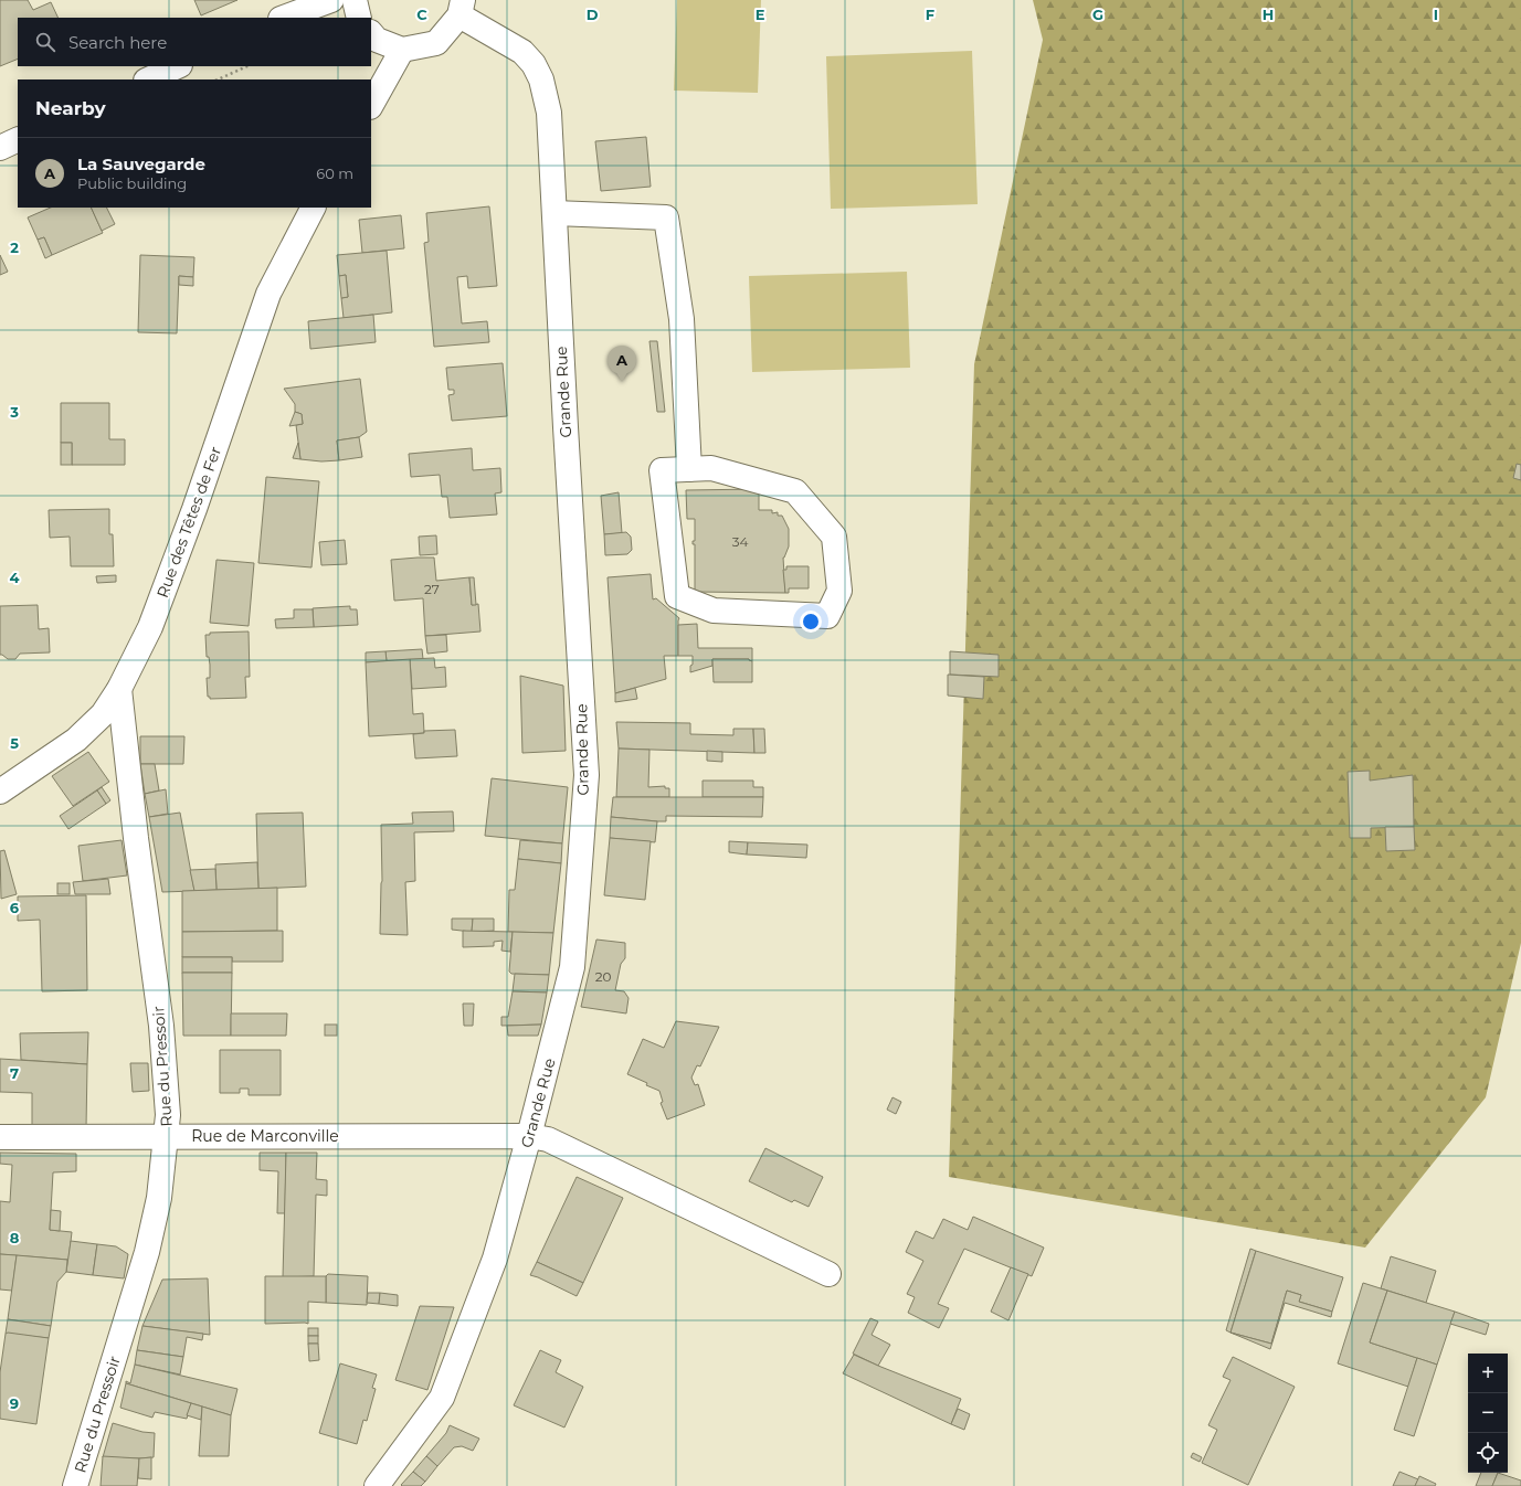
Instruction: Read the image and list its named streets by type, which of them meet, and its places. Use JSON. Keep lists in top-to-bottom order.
{
  "streets": {
    "street": [
      "Grande Rue",
      "Rue des Têtes de Fer",
      "Rue du Pressoir",
      "Rue de Marconville"
    ]
  },
  "crossings": [
    ["Grande Rue", "Rue de Marconville"],
    ["Rue des Têtes de Fer", "Rue du Pressoir"],
    ["Rue du Pressoir", "Rue de Marconville"]
  ],
  "house_numbers": ["34", "27", "20"],
  "page": {
    "search": "Search here",
    "heading": "Nearby",
    "list": [
      {
        "mark": "A",
        "name": "La Sauvegarde",
        "note": "Public building",
        "value": "60 m"
      }
    ],
    "pins": "A",
    "map_buttons": ["+", "−"]
  },
  "grid": {
    "columns": [
      "C",
      "D",
      "E",
      "F",
      "G",
      "H",
      "I"
    ],
    "rows": [
      "2",
      "3",
      "4",
      "5",
      "6",
      "7",
      "8",
      "9"
    ]
  }
}
